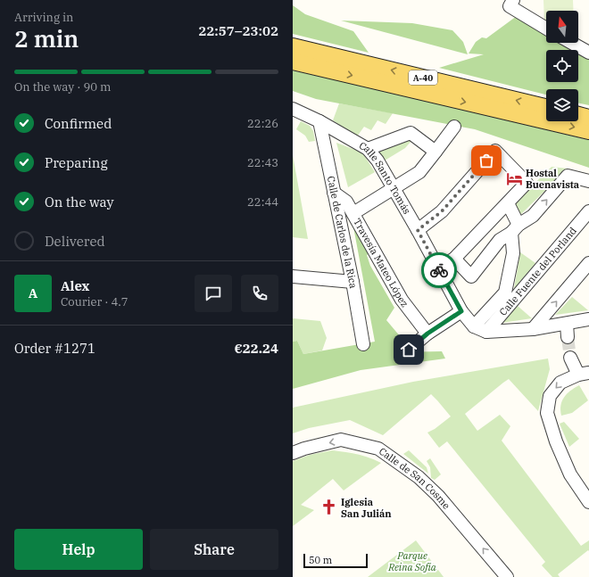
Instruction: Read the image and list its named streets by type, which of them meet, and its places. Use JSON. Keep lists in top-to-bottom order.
{
  "streets": {
    "main road": ["A-40"],
    "street": [
      "Calle Santo Tomás",
      "Calle de Carlos de la Rica",
      "Travesía Mateo López",
      "Calle Fuente del Porland",
      "Calle de San Cosme"
    ]
  },
  "crossings": [
    ["Calle Santo Tomás", "Calle de Carlos de la Rica"],
    ["Calle de Carlos de la Rica", "Travesía Mateo López"]
  ],
  "one_way": ["Calle de San Cosme"],
  "parks": ["Parque Reina Sofía"],
  "places": {
    "hotel": ["Hostal Buenavista"],
    "church": ["Iglesia San Julián"]
  },
  "scale_bar": "50 m",
  "north": "top",
  "page": {
    "heading": ["2 min", "Arriving in", "22:57–23:02"],
    "panel": [
      "Alex",
      "Courier · 4.7",
      "Order #1271",
      "€22.24"
    ],
    "bar": "On the way · 90 m",
    "list": [
      ["Confirmed", "22:26"],
      ["Preparing", "22:43"],
      ["On the way", "22:44"],
      "Delivered"
    ],
    "round": "A",
    "buttons": ["Help", "Share"],
    "scale": "50 m"
  }
}
